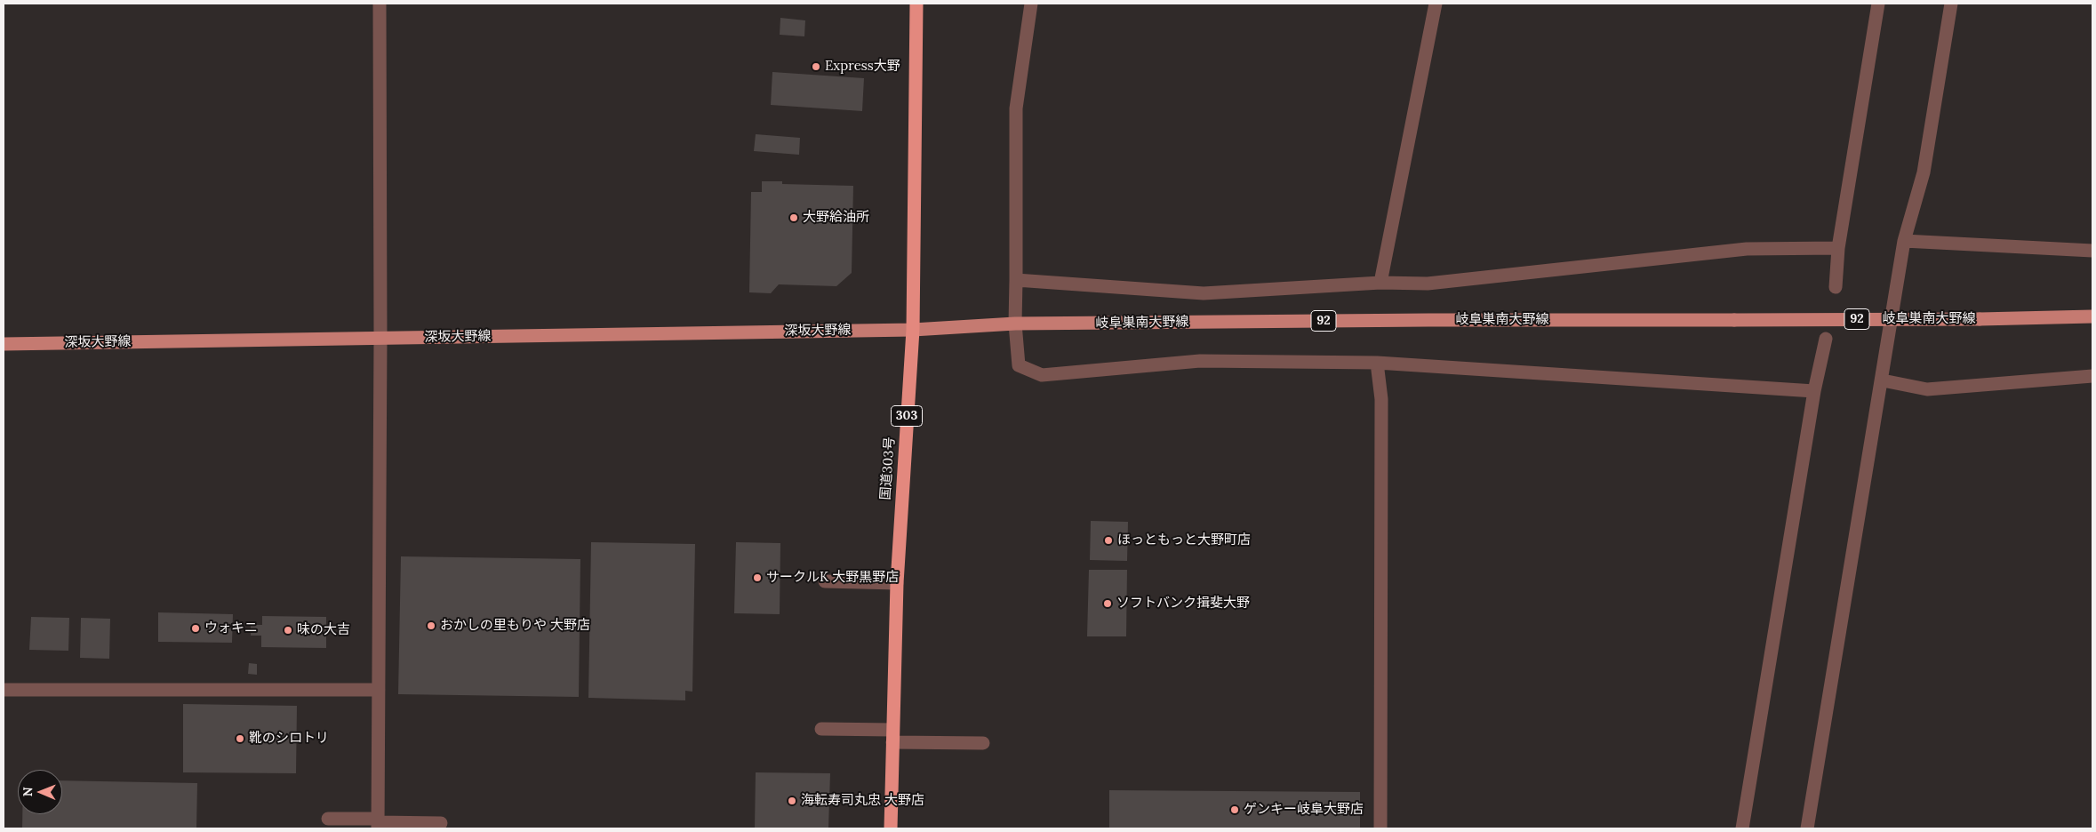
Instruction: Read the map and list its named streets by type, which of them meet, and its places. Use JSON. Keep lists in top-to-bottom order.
{
  "streets": {
    "highway": ["303", "国道303号"],
    "main road": ["92", "岐阜巣南大野線", "深坂大野線"]
  },
  "crossings": [
    ["岐阜巣南大野線", "深坂大野線"],
    ["岐阜巣南大野線", "国道303号"],
    ["深坂大野線", "国道303号"]
  ],
  "places": [
    "Express大野",
    "大野給油所",
    "ほっともっと大野町店",
    "サークルK 大野黒野店",
    "ソフトバンク揖斐大野",
    "おかしの里もりや 大野店",
    "ウォキニ",
    "味の大吉",
    "靴のシロトリ",
    "海転寿司丸忠 大野店",
    "ゲンキー岐阜大野店"
  ],
  "north": "left"
}
